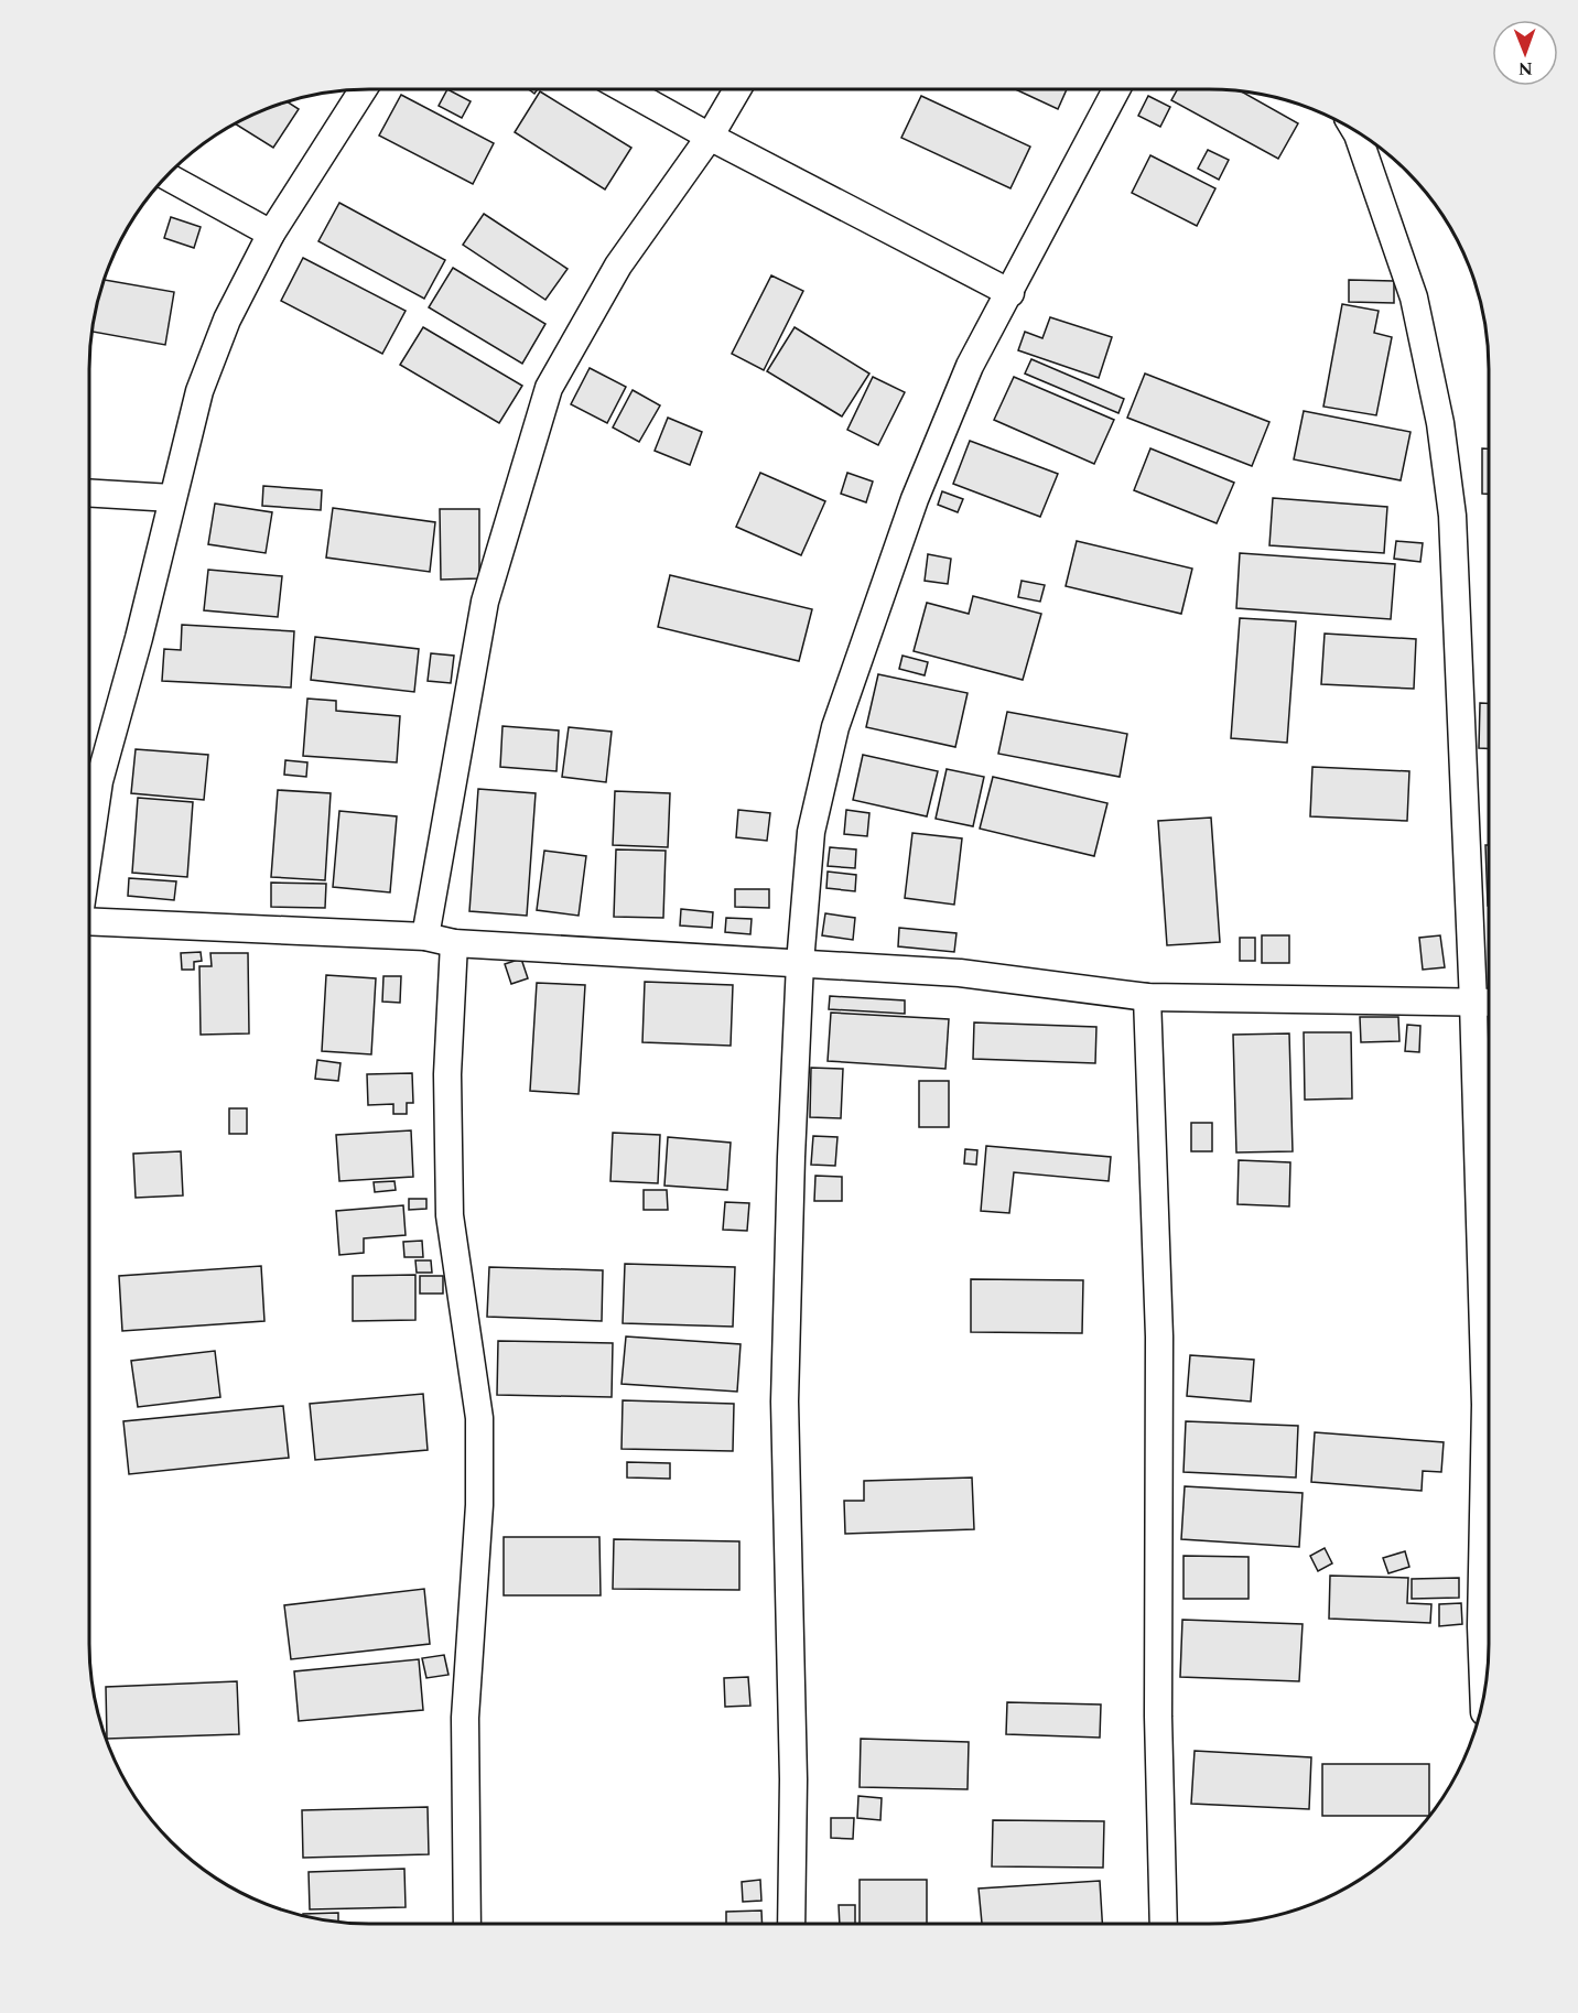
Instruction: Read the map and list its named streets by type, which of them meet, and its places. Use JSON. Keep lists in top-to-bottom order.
{
  "north": "bottom"
}
